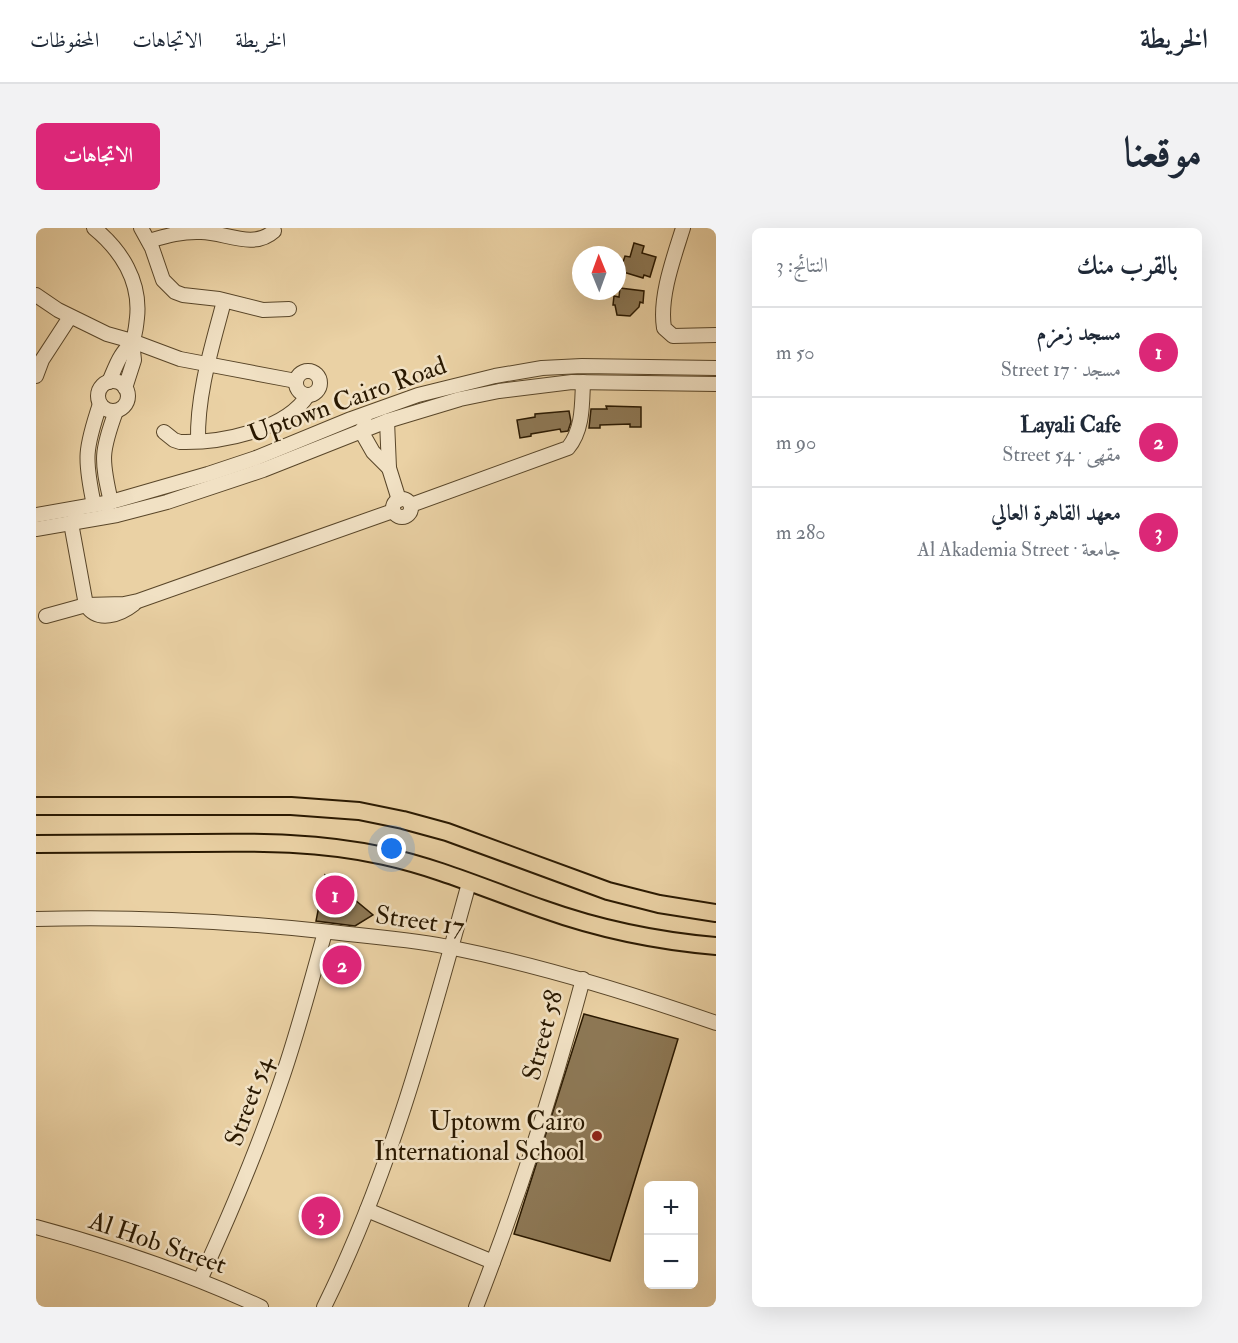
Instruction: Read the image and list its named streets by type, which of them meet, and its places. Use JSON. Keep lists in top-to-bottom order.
{
  "streets": {
    "street": [
      "Uptown Cairo Road",
      "Street 17",
      "Street 58",
      "Street 54",
      "Al Hob Street"
    ]
  },
  "crossings": [
    ["Street 17", "Street 58"],
    ["Street 17", "Street 54"],
    ["Street 54", "Al Hob Street"]
  ],
  "places": ["Uptowm Cairo International School"],
  "north": "top",
  "page": {
    "header": "الخريطة",
    "nav": ["الخريطة", "الاتجاهات", "المحفوظات"],
    "title": "موقعنا",
    "buttons": "الاتجاهات",
    "heading": ["بالقرب منك", "النتائج: 3"],
    "list": [
      {
        "mark": "1",
        "name": "مسجد زمزم",
        "note": "مسجد · Street 17",
        "value": "50 m"
      },
      {
        "mark": "2",
        "name": "Layali Cafe",
        "note": "مقهى · Street 54",
        "value": "90 m"
      },
      {
        "mark": "3",
        "name": "معهد القاهرة العالي",
        "note": "جامعة · Al Akademia Street",
        "value": "280 m"
      }
    ],
    "pins": ["1", "2", "3"],
    "map_buttons": ["+", "−"]
  }
}
